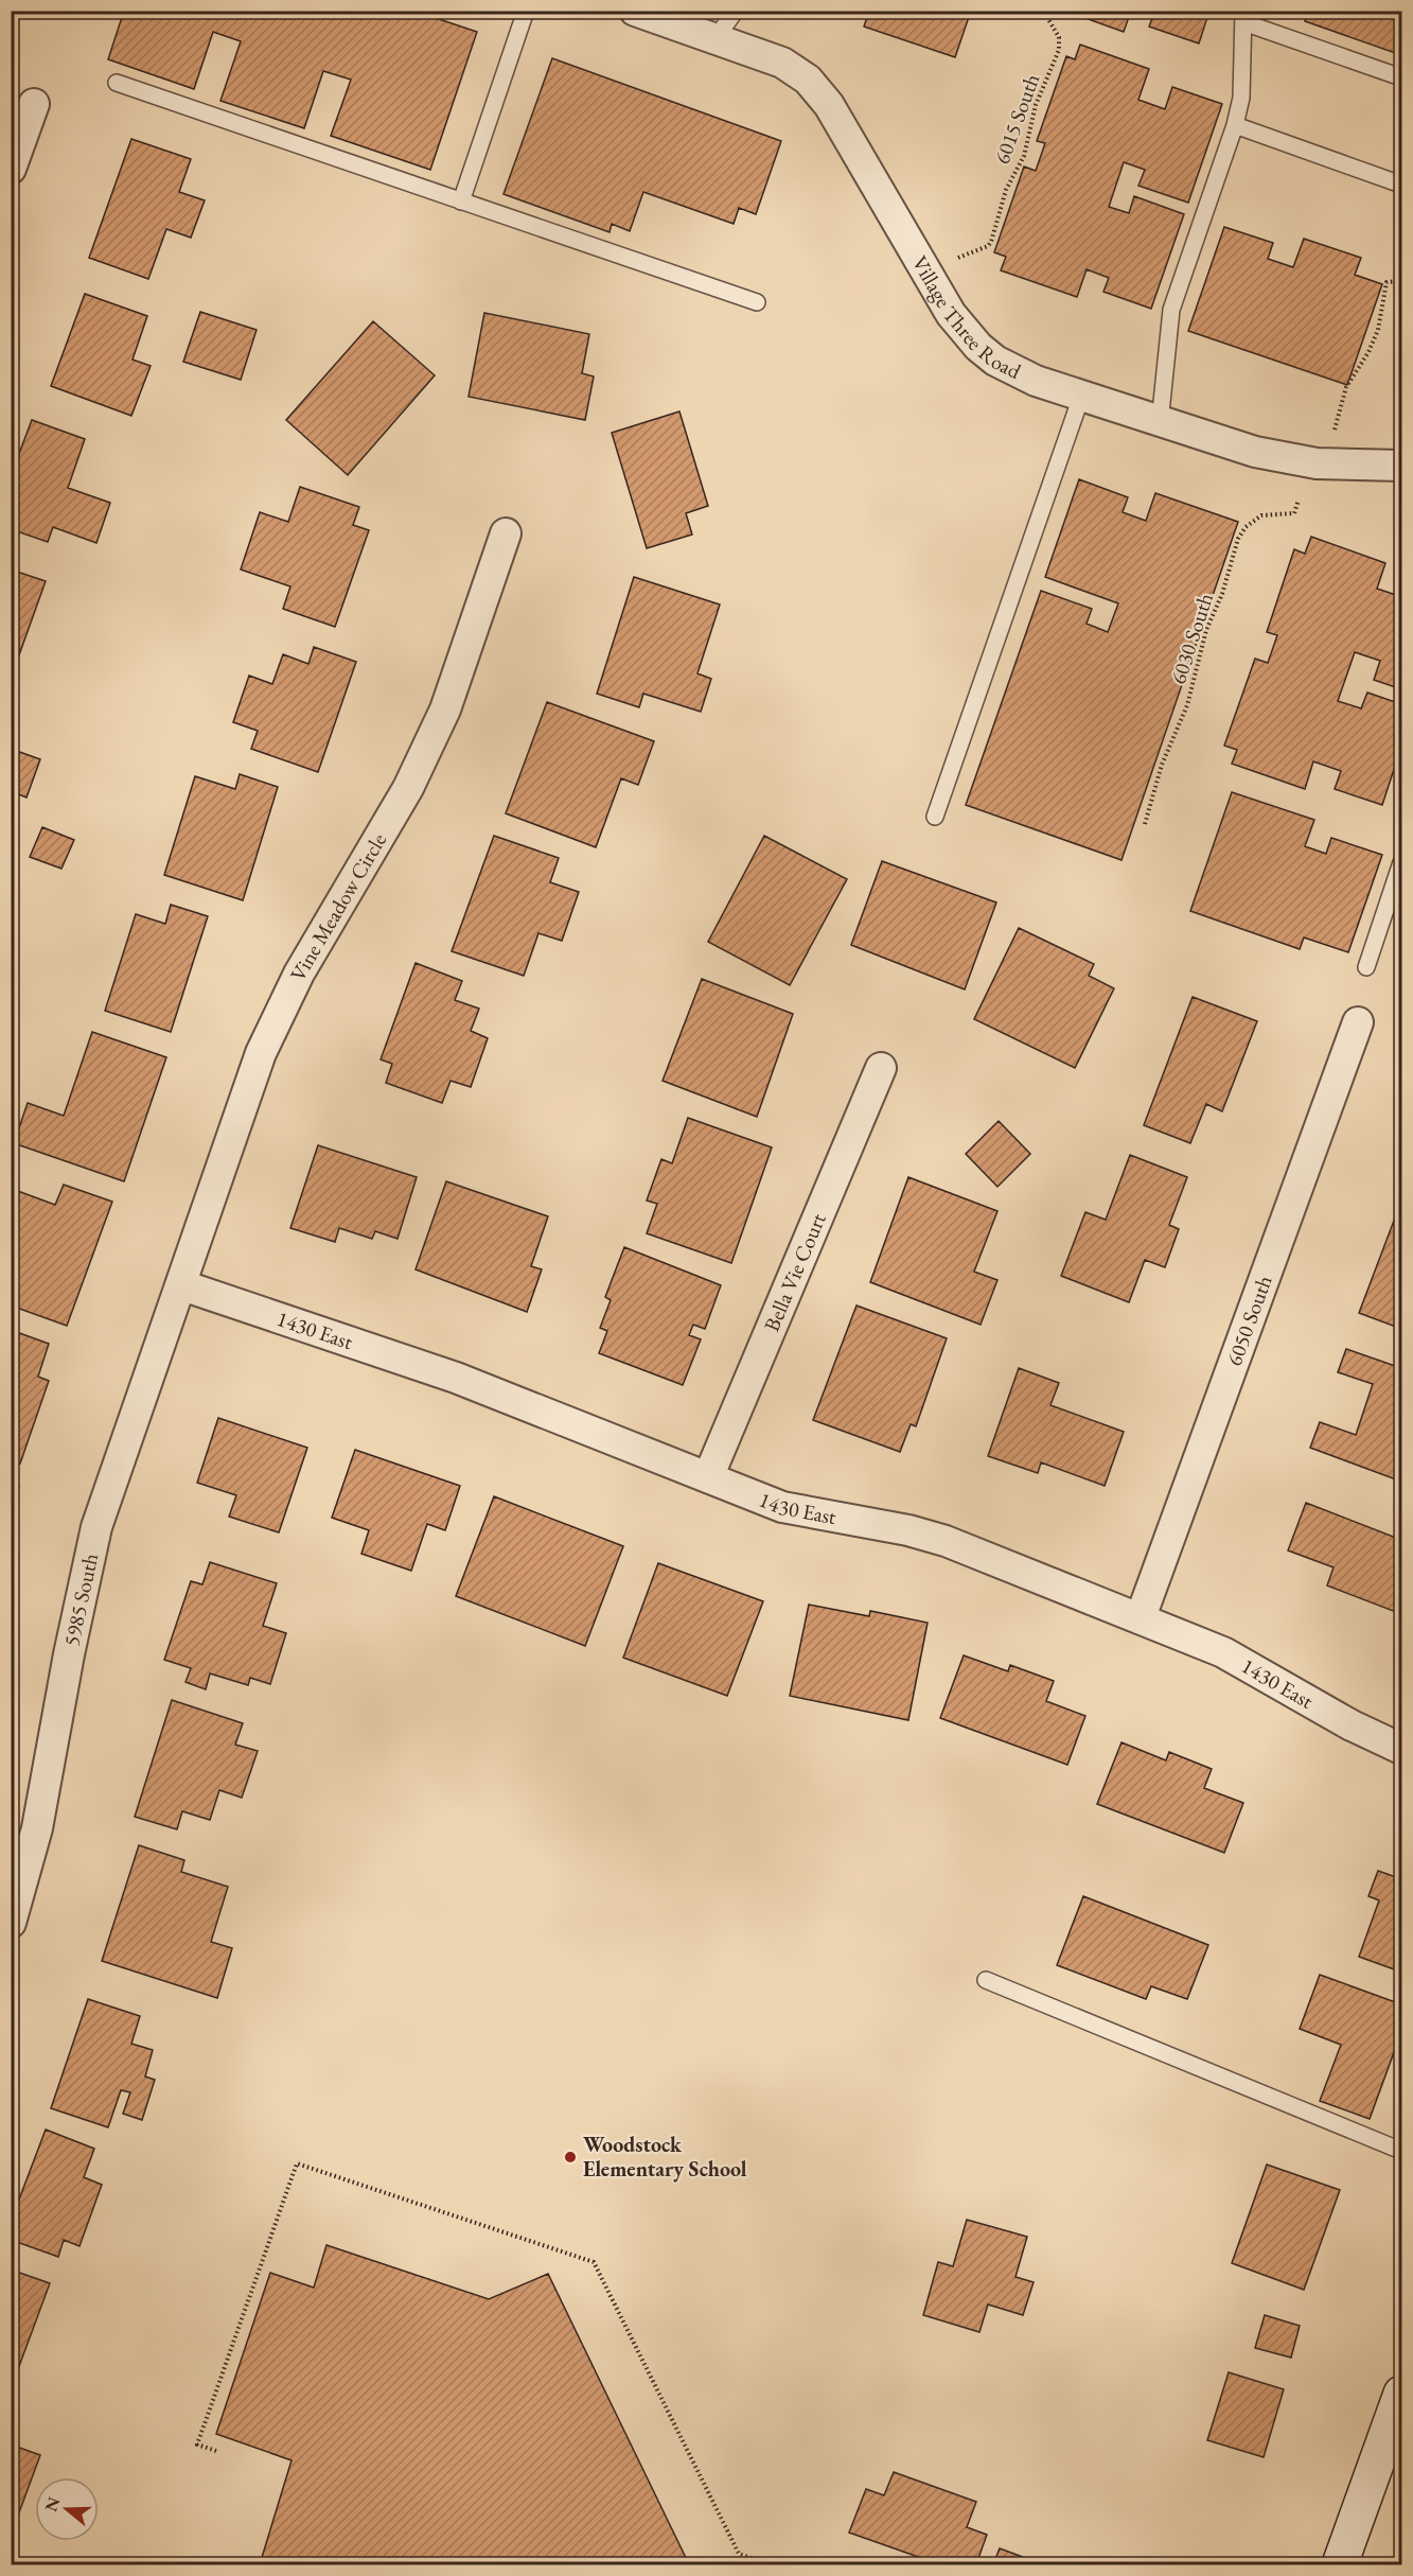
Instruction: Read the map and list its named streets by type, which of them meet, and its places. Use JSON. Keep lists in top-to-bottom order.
{
  "streets": {
    "street": [
      "Village Three Road",
      "Vine Meadow Circle",
      "Bella Vie Court",
      "6050 South",
      "1430 East",
      "5985 South"
    ],
    "path": ["6015 South", "6030 South"]
  },
  "crossings": [
    ["Vine Meadow Circle", "1430 East"],
    ["Vine Meadow Circle", "5985 South"],
    ["Bella Vie Court", "1430 East"],
    ["6050 South", "1430 East"],
    ["1430 East", "5985 South"]
  ],
  "places": ["Woodstock Elementary School"],
  "north": "left"
}
